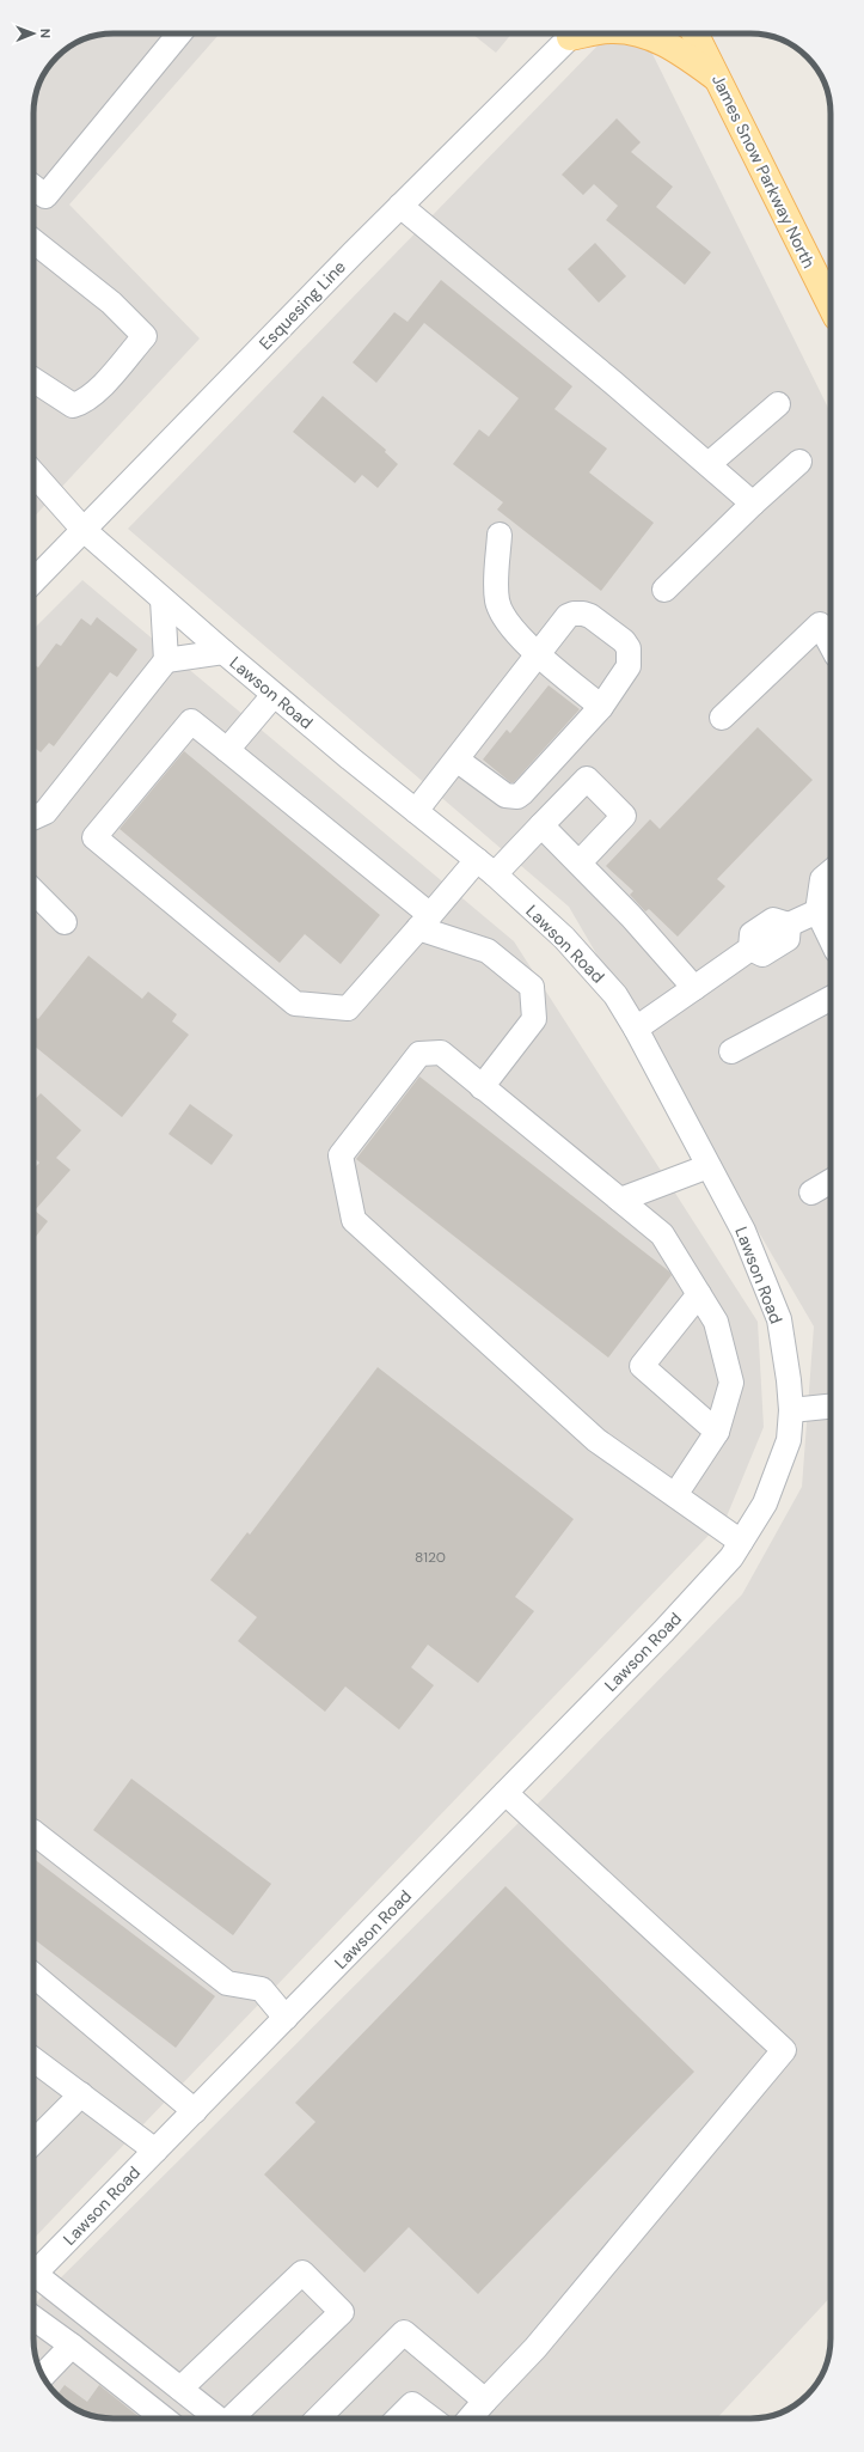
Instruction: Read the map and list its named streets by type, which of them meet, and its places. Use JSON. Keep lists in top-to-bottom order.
{
  "streets": {
    "main road": ["James Snow Parkway North"],
    "street": ["Esquesing Line", "Lawson Road"]
  },
  "crossings": [
    ["Esquesing Line", "Lawson Road"]
  ],
  "house_numbers": ["8120"],
  "north": "right"
}
